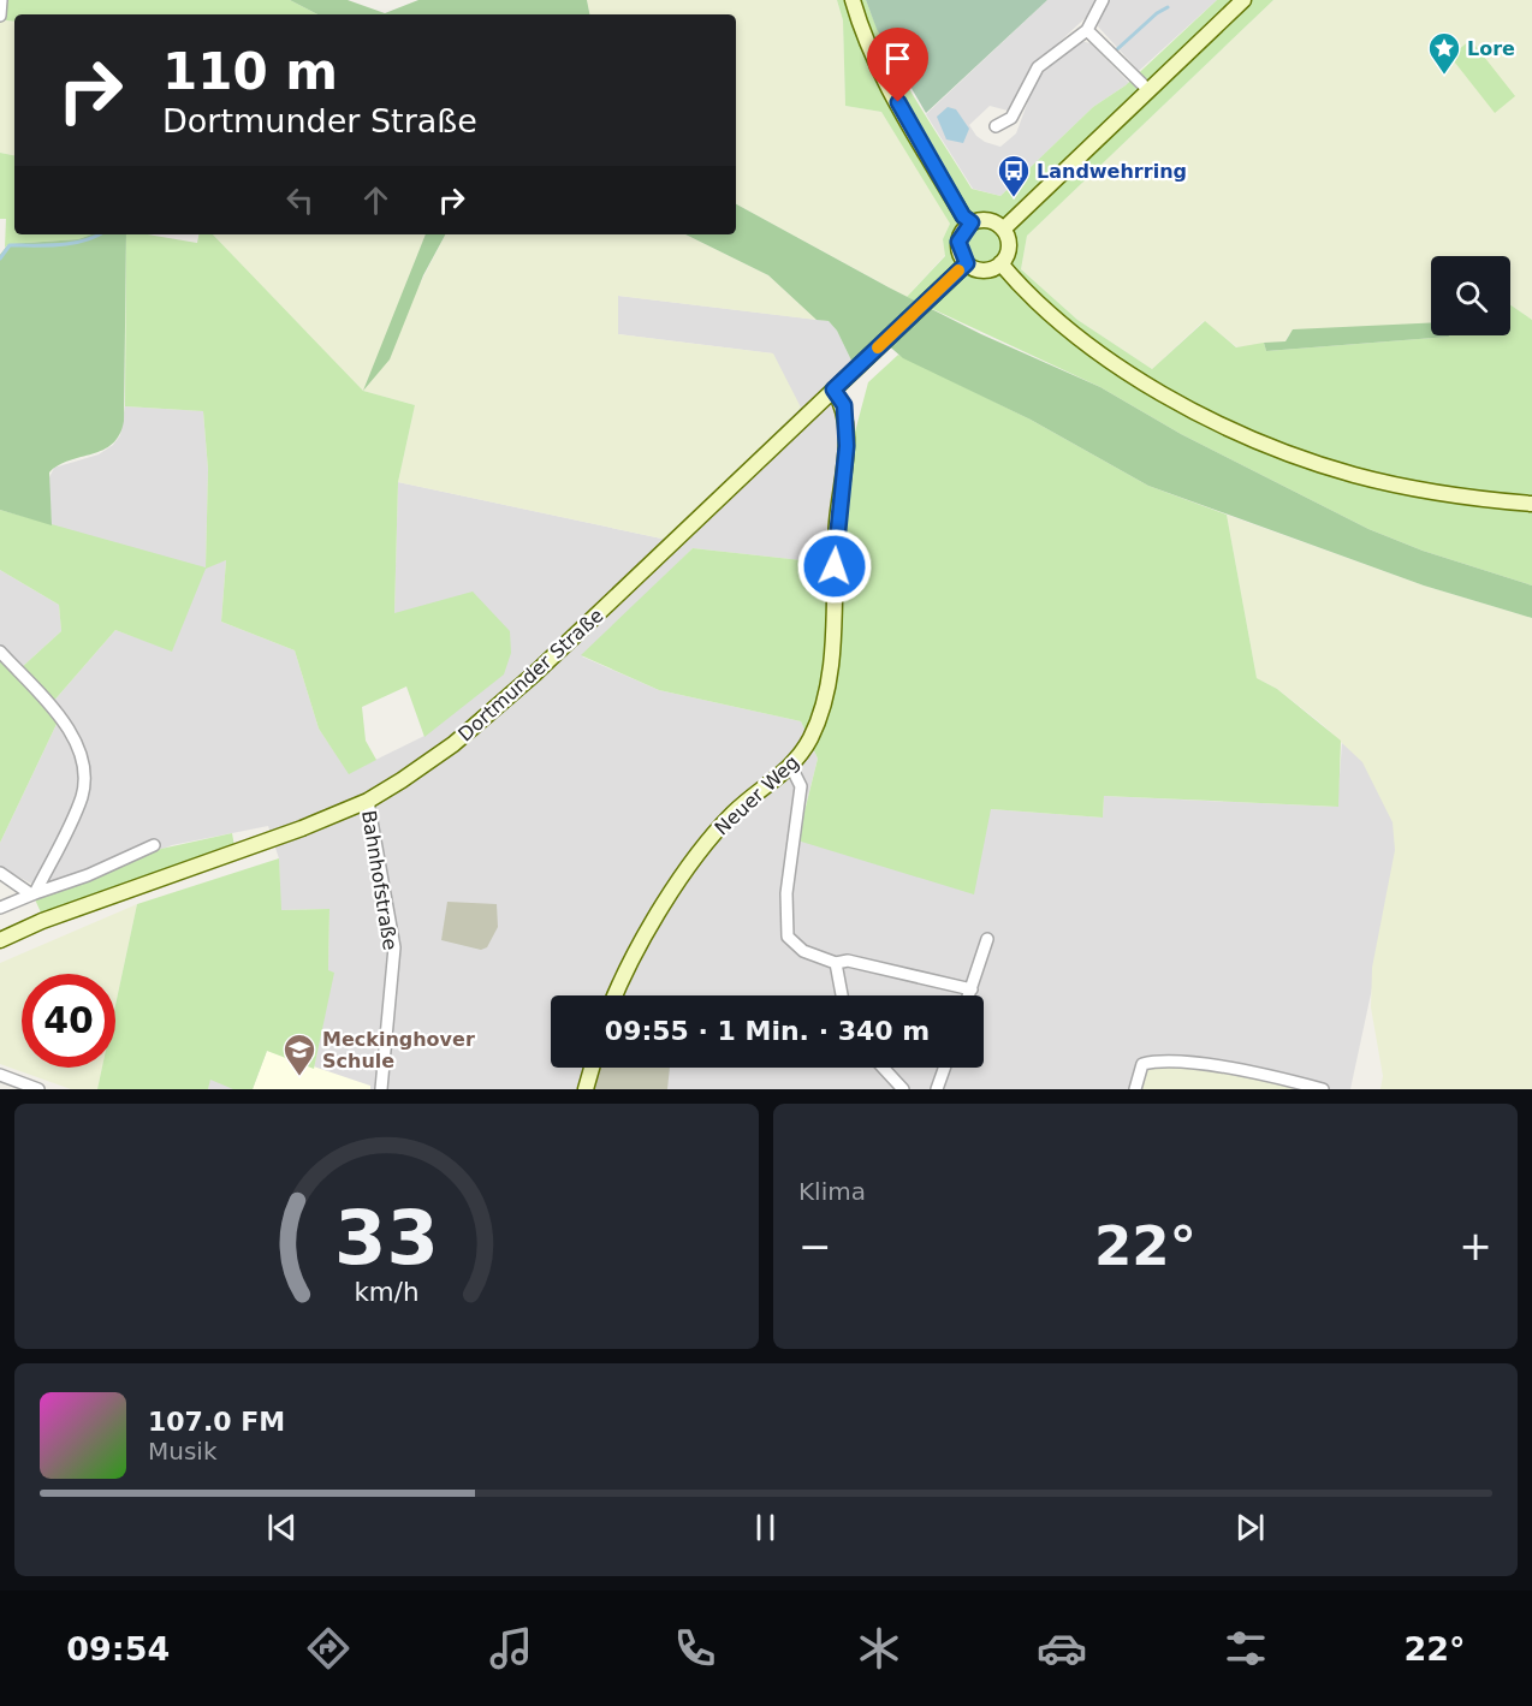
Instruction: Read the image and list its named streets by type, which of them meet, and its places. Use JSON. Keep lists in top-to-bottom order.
{
  "streets": {
    "main road": ["Dortmunder Straße", "Neuer Weg"],
    "street": ["Bahnhofstraße"]
  },
  "crossings": [
    ["Dortmunder Straße", "Neuer Weg"],
    ["Dortmunder Straße", "Bahnhofstraße"]
  ],
  "places": {
    "place": ["Lore"],
    "bus stop": ["Landwehrring"],
    "school or university": ["Meckinghover Schule"]
  },
  "page": {
    "turn": ["110 m", "Dortmunder Straße"],
    "limit": "40",
    "trip": "09:55 · 1 Min. · 340 m",
    "tile": "Klima",
    "heat": ["−", "22°", "+"],
    "song": ["107.0 FM", "Musik"],
    "tabs": ["09:54", "22°"],
    "gauge": ["33", "km/h"]
  }
}
